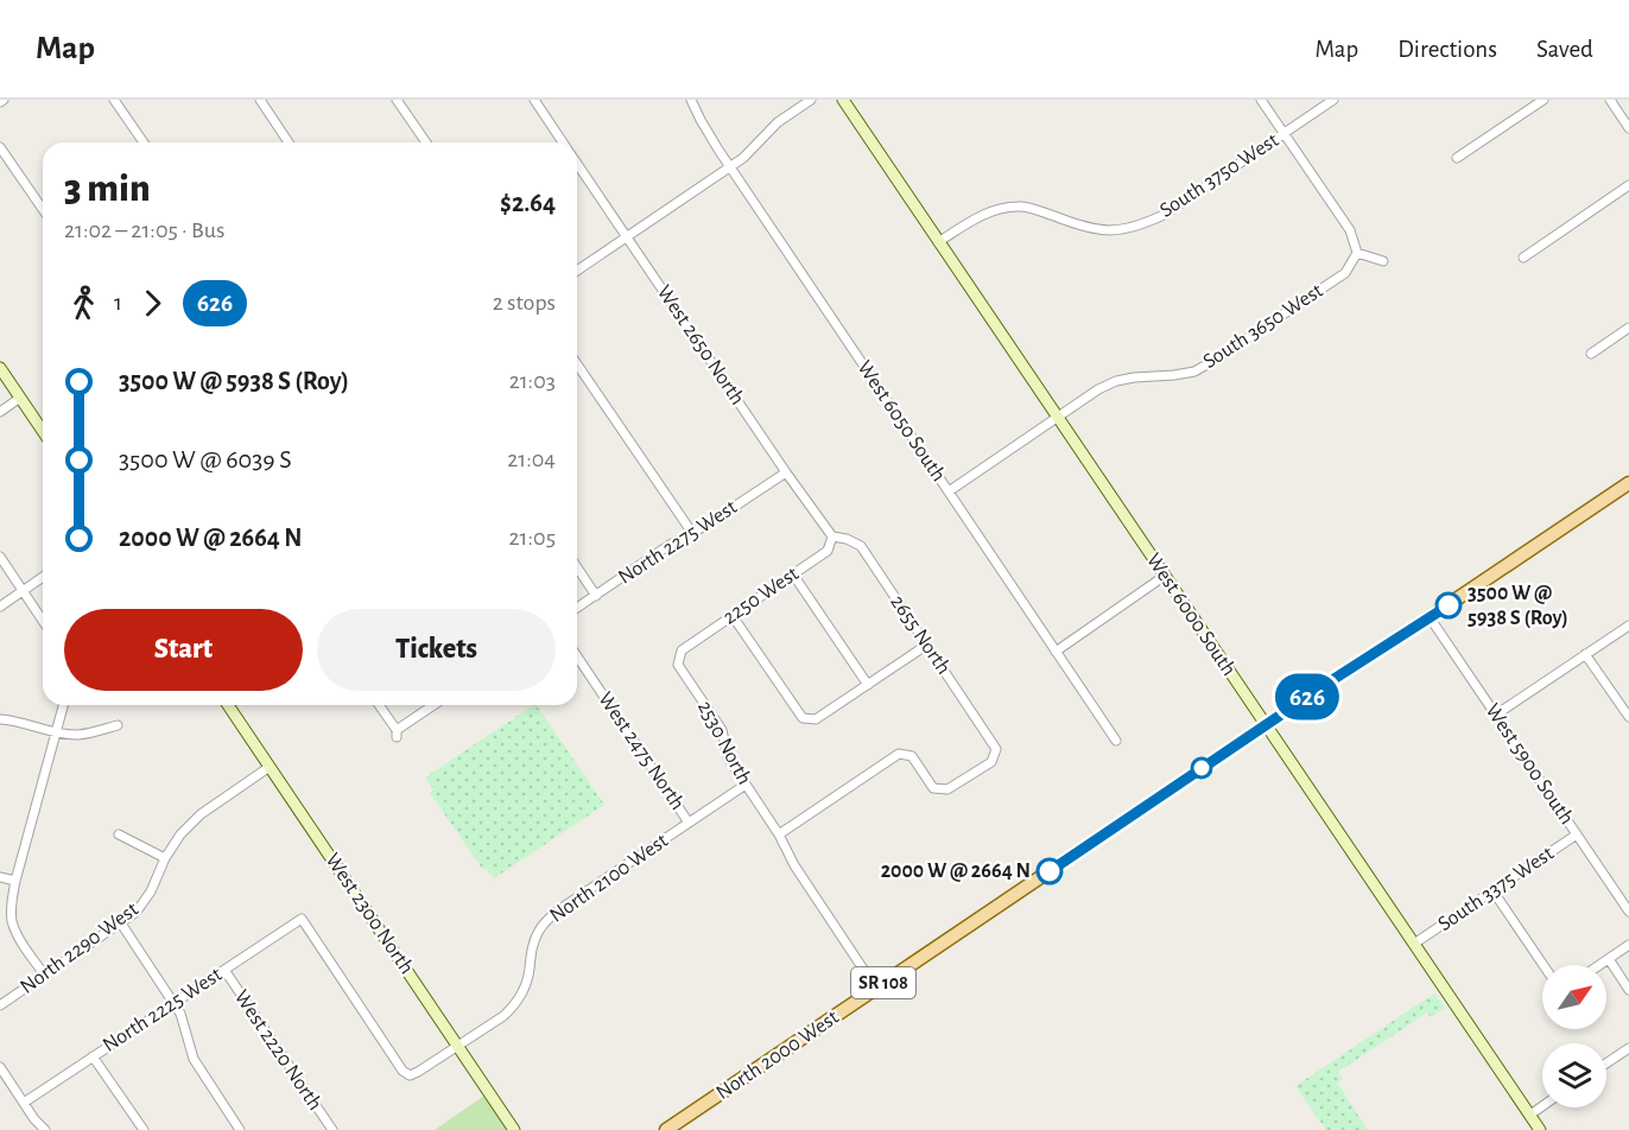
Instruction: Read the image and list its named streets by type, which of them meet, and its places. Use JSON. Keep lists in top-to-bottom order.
{
  "streets": {
    "main road": ["SR 108", "North 2000 West"],
    "street": [
      "South 3750 West",
      "South 3650 West",
      "West 2650 North",
      "West 6050 South",
      "North 2275 West",
      "2250 West",
      "West 6000 South",
      "2655 North",
      "2530 North",
      "West 2475 North",
      "West 5900 South",
      "North 2100 West",
      "South 3375 West",
      "West 2300 North",
      "North 2290 West",
      "North 2225 West",
      "West 2220 North"
    ]
  },
  "crossings": [
    ["South 3750 West", "West 6000 South"],
    ["South 3650 West", "West 6050 South"],
    ["South 3650 West", "West 6000 South"],
    ["West 2650 North", "North 2275 West"],
    ["West 2650 North", "2250 West"],
    ["West 2650 North", "2655 North"],
    ["2250 West", "2655 North"],
    ["2250 West", "2530 North"],
    ["West 6000 South", "South 3375 West"],
    ["West 6000 South", "SR 108"],
    ["West 6000 South", "North 2000 West"],
    ["2655 North", "2530 North"],
    ["2530 North", "North 2100 West"],
    ["2530 North", "North 2000 West"],
    ["West 2475 North", "North 2100 West"],
    ["West 5900 South", "South 3375 West"],
    ["West 5900 South", "SR 108"],
    ["North 2100 West", "West 2300 North"],
    ["North 2100 West", "North 2225 West"],
    ["West 2300 North", "North 2290 West"],
    ["SR 108", "North 2000 West"],
    ["North 2225 West", "West 2220 North"]
  ],
  "places": ["3500 W @ 5938 S (Roy)", "2000 W @ 2664 N"],
  "lines": ["bus line 626"],
  "north": "top right",
  "page": {
    "header": "Map",
    "nav": ["Map", "Directions", "Saved"],
    "on_map": "626",
    "heading": ["3 min", "21:02 – 21:05 · Bus", "$2.64"],
    "legs": ["1", "626", "2 stops"],
    "list": [
      {
        "name": "3500 W @ 5938 S (Roy)",
        "value": "21:03"
      },
      {
        "name": "3500 W @ 6039 S",
        "value": "21:04"
      },
      {
        "name": "2000 W @ 2664 N",
        "value": "21:05"
      }
    ],
    "buttons": ["Start", "Tickets"]
  }
}
